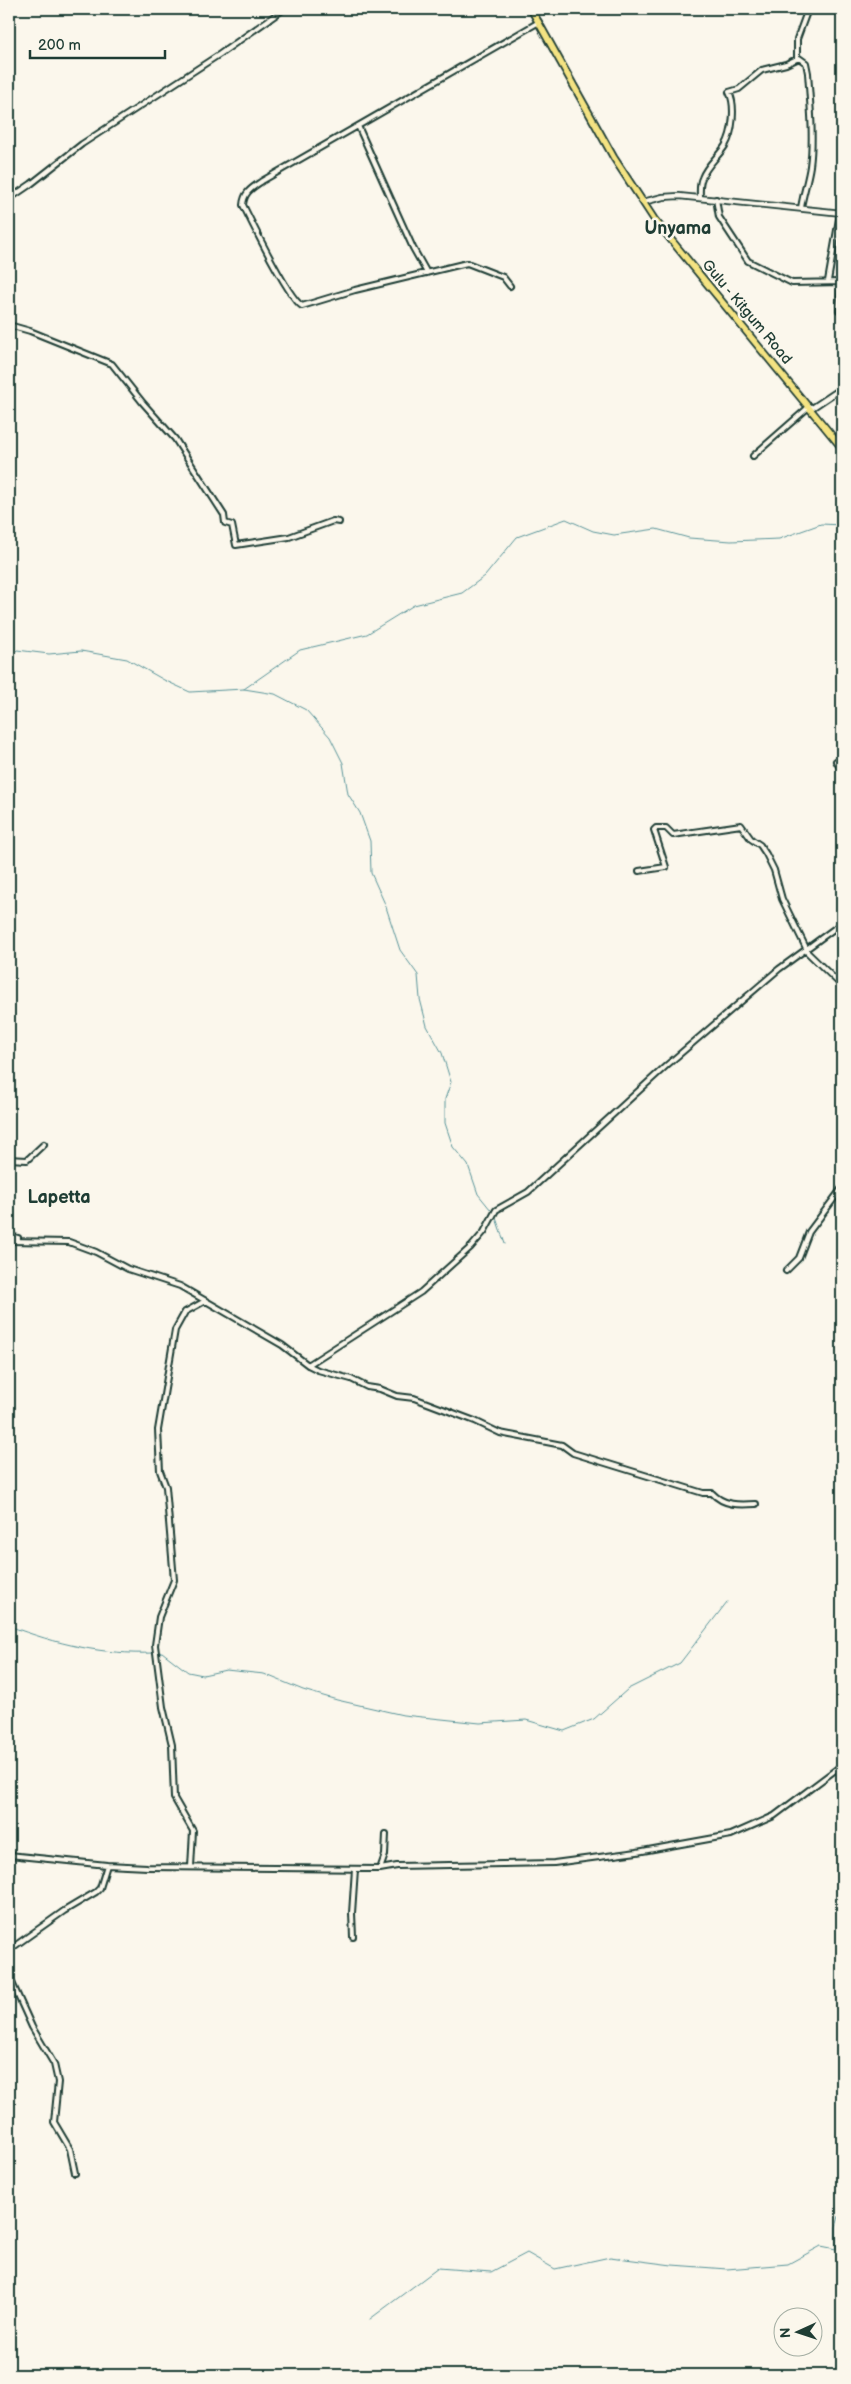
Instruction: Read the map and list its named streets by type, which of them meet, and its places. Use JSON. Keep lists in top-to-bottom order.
{
  "streets": {
    "main road": ["Gulu - Kitgum Road"]
  },
  "districts": ["Unyama", "Lapetta"],
  "scale_bar": "200 m",
  "north": "left"
}
